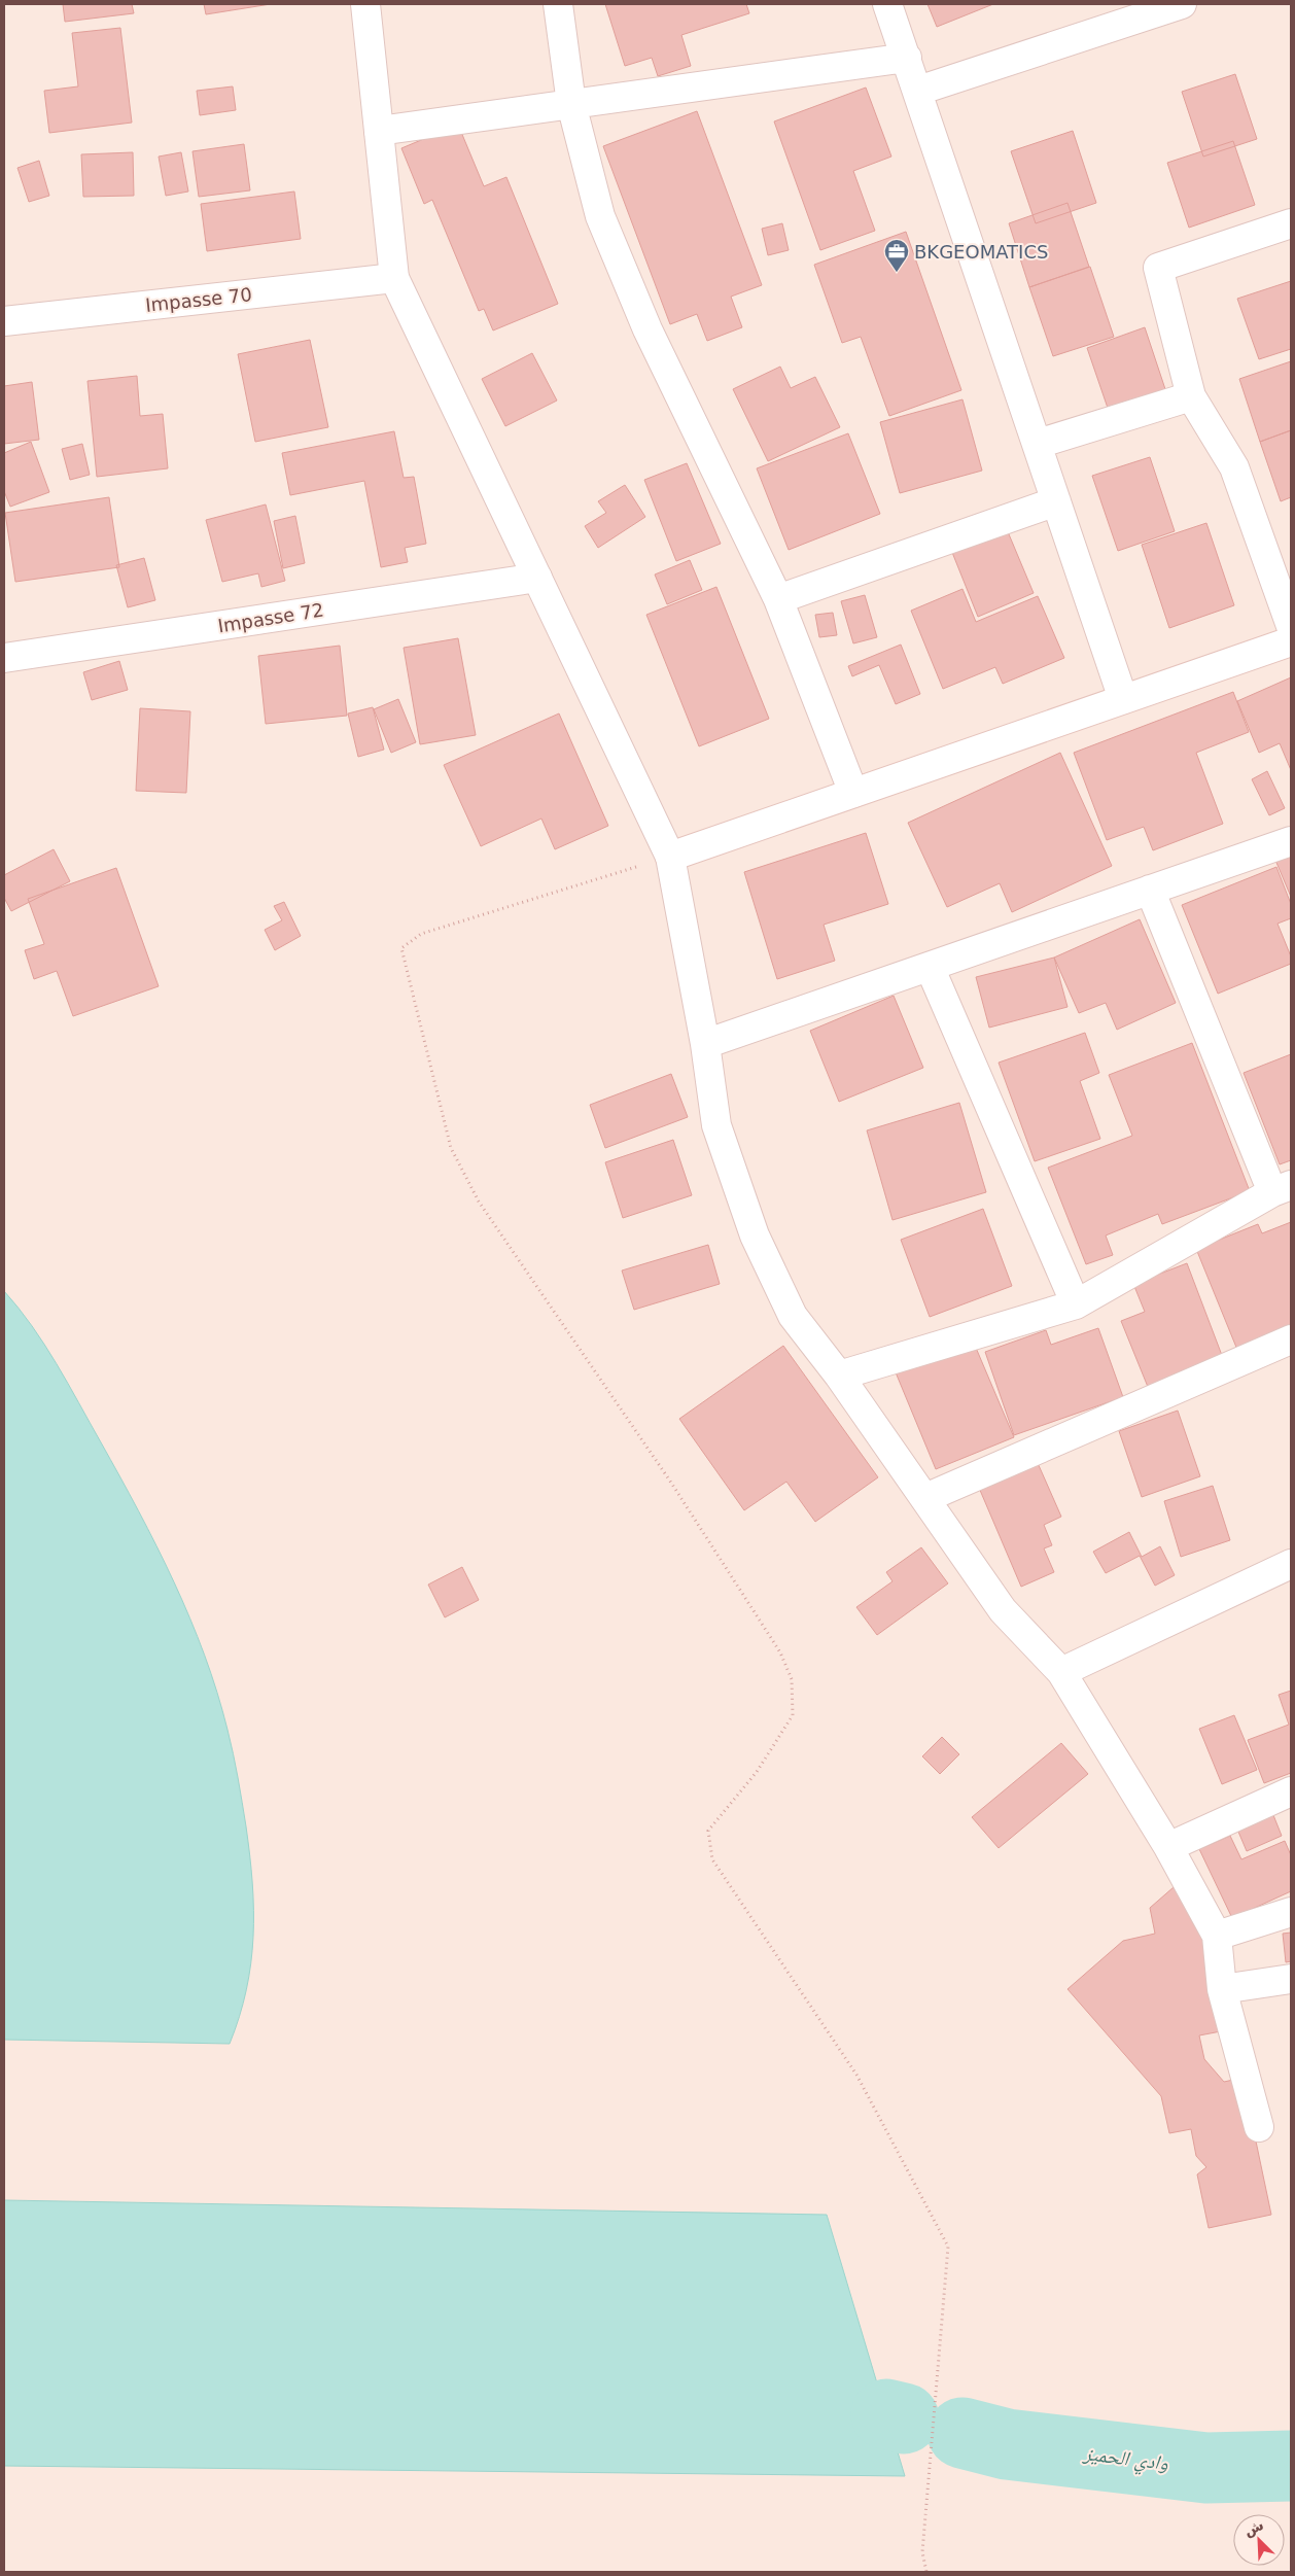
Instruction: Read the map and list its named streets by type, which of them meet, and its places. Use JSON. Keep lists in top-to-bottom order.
{
  "streets": {
    "street": ["Impasse 70", "Impasse 72"]
  },
  "water": ["وادي الحميز"],
  "places": {
    "office": ["BKGEOMATICS"]
  },
  "north": "top left"
}
